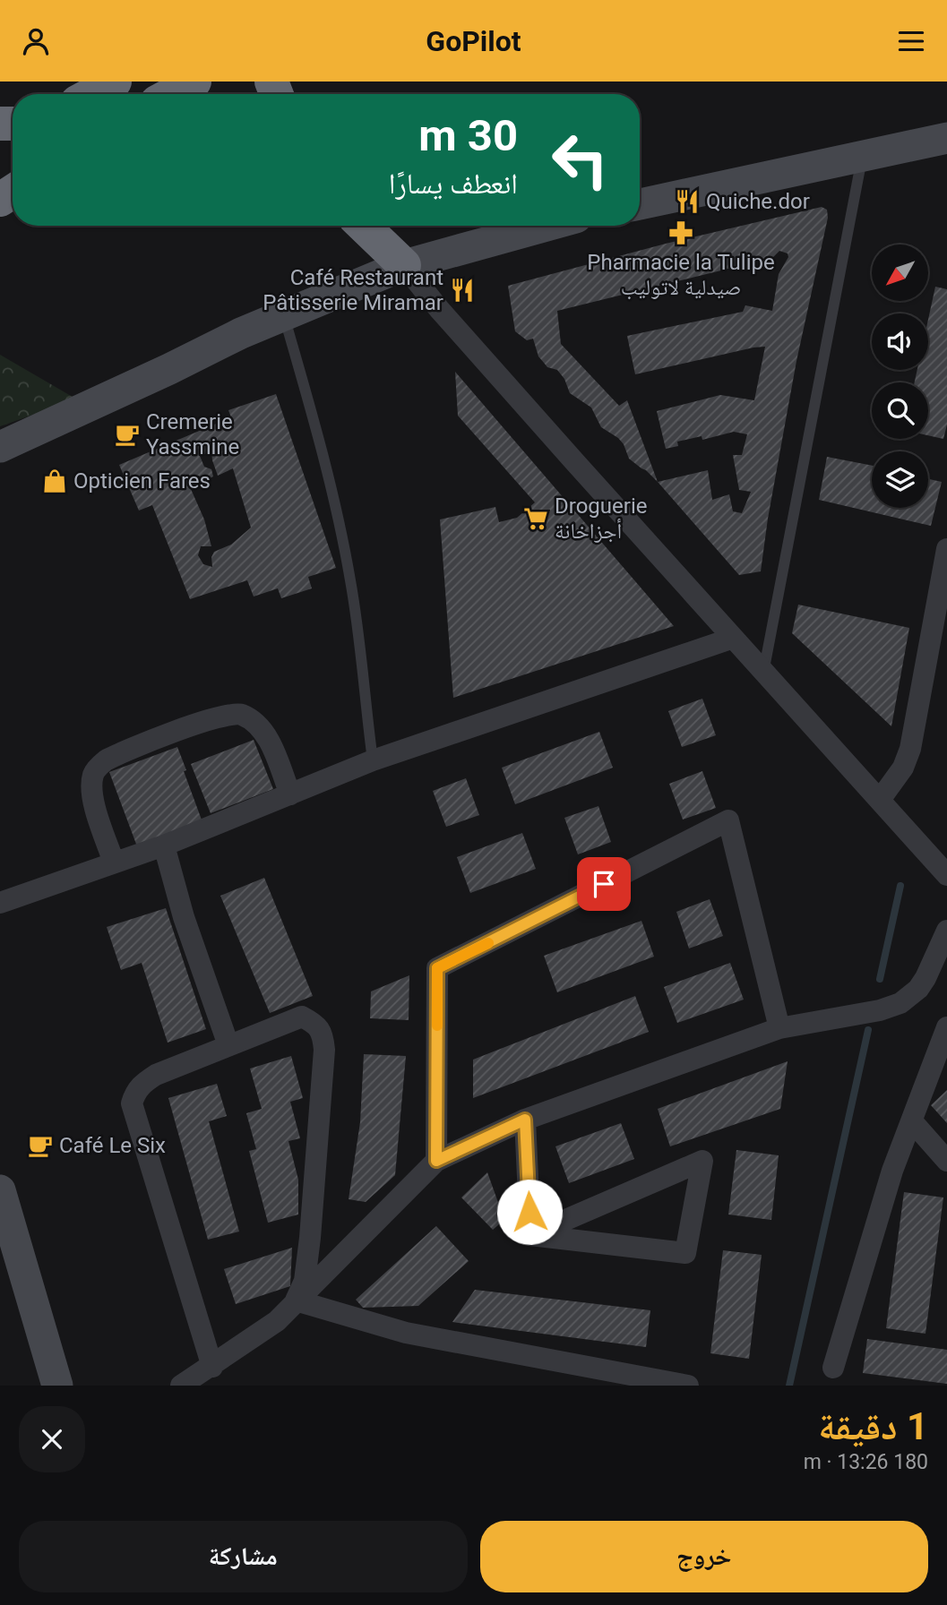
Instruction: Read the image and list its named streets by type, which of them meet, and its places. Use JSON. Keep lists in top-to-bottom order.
{
  "places": {
    "restaurant": ["Quiche.dor", "Café Restaurant Pâtisserie Miramar"],
    "pharmacy": ["Pharmacie la Tulipe صيدلية لاتوليب"],
    "cafe": ["Cremerie Yassmine", "Café Le Six"],
    "shop": ["Opticien Fares"],
    "supermarket": ["Droguerie أجزاخانة"]
  },
  "north": "bottom left",
  "page": {
    "header": "GoPilot",
    "turn": ["30 m", "انعطف يسارًا"],
    "heading": ["1 دقيقة", "180 m · 13:26"],
    "buttons": ["خروج", "مشاركة"]
  }
}
